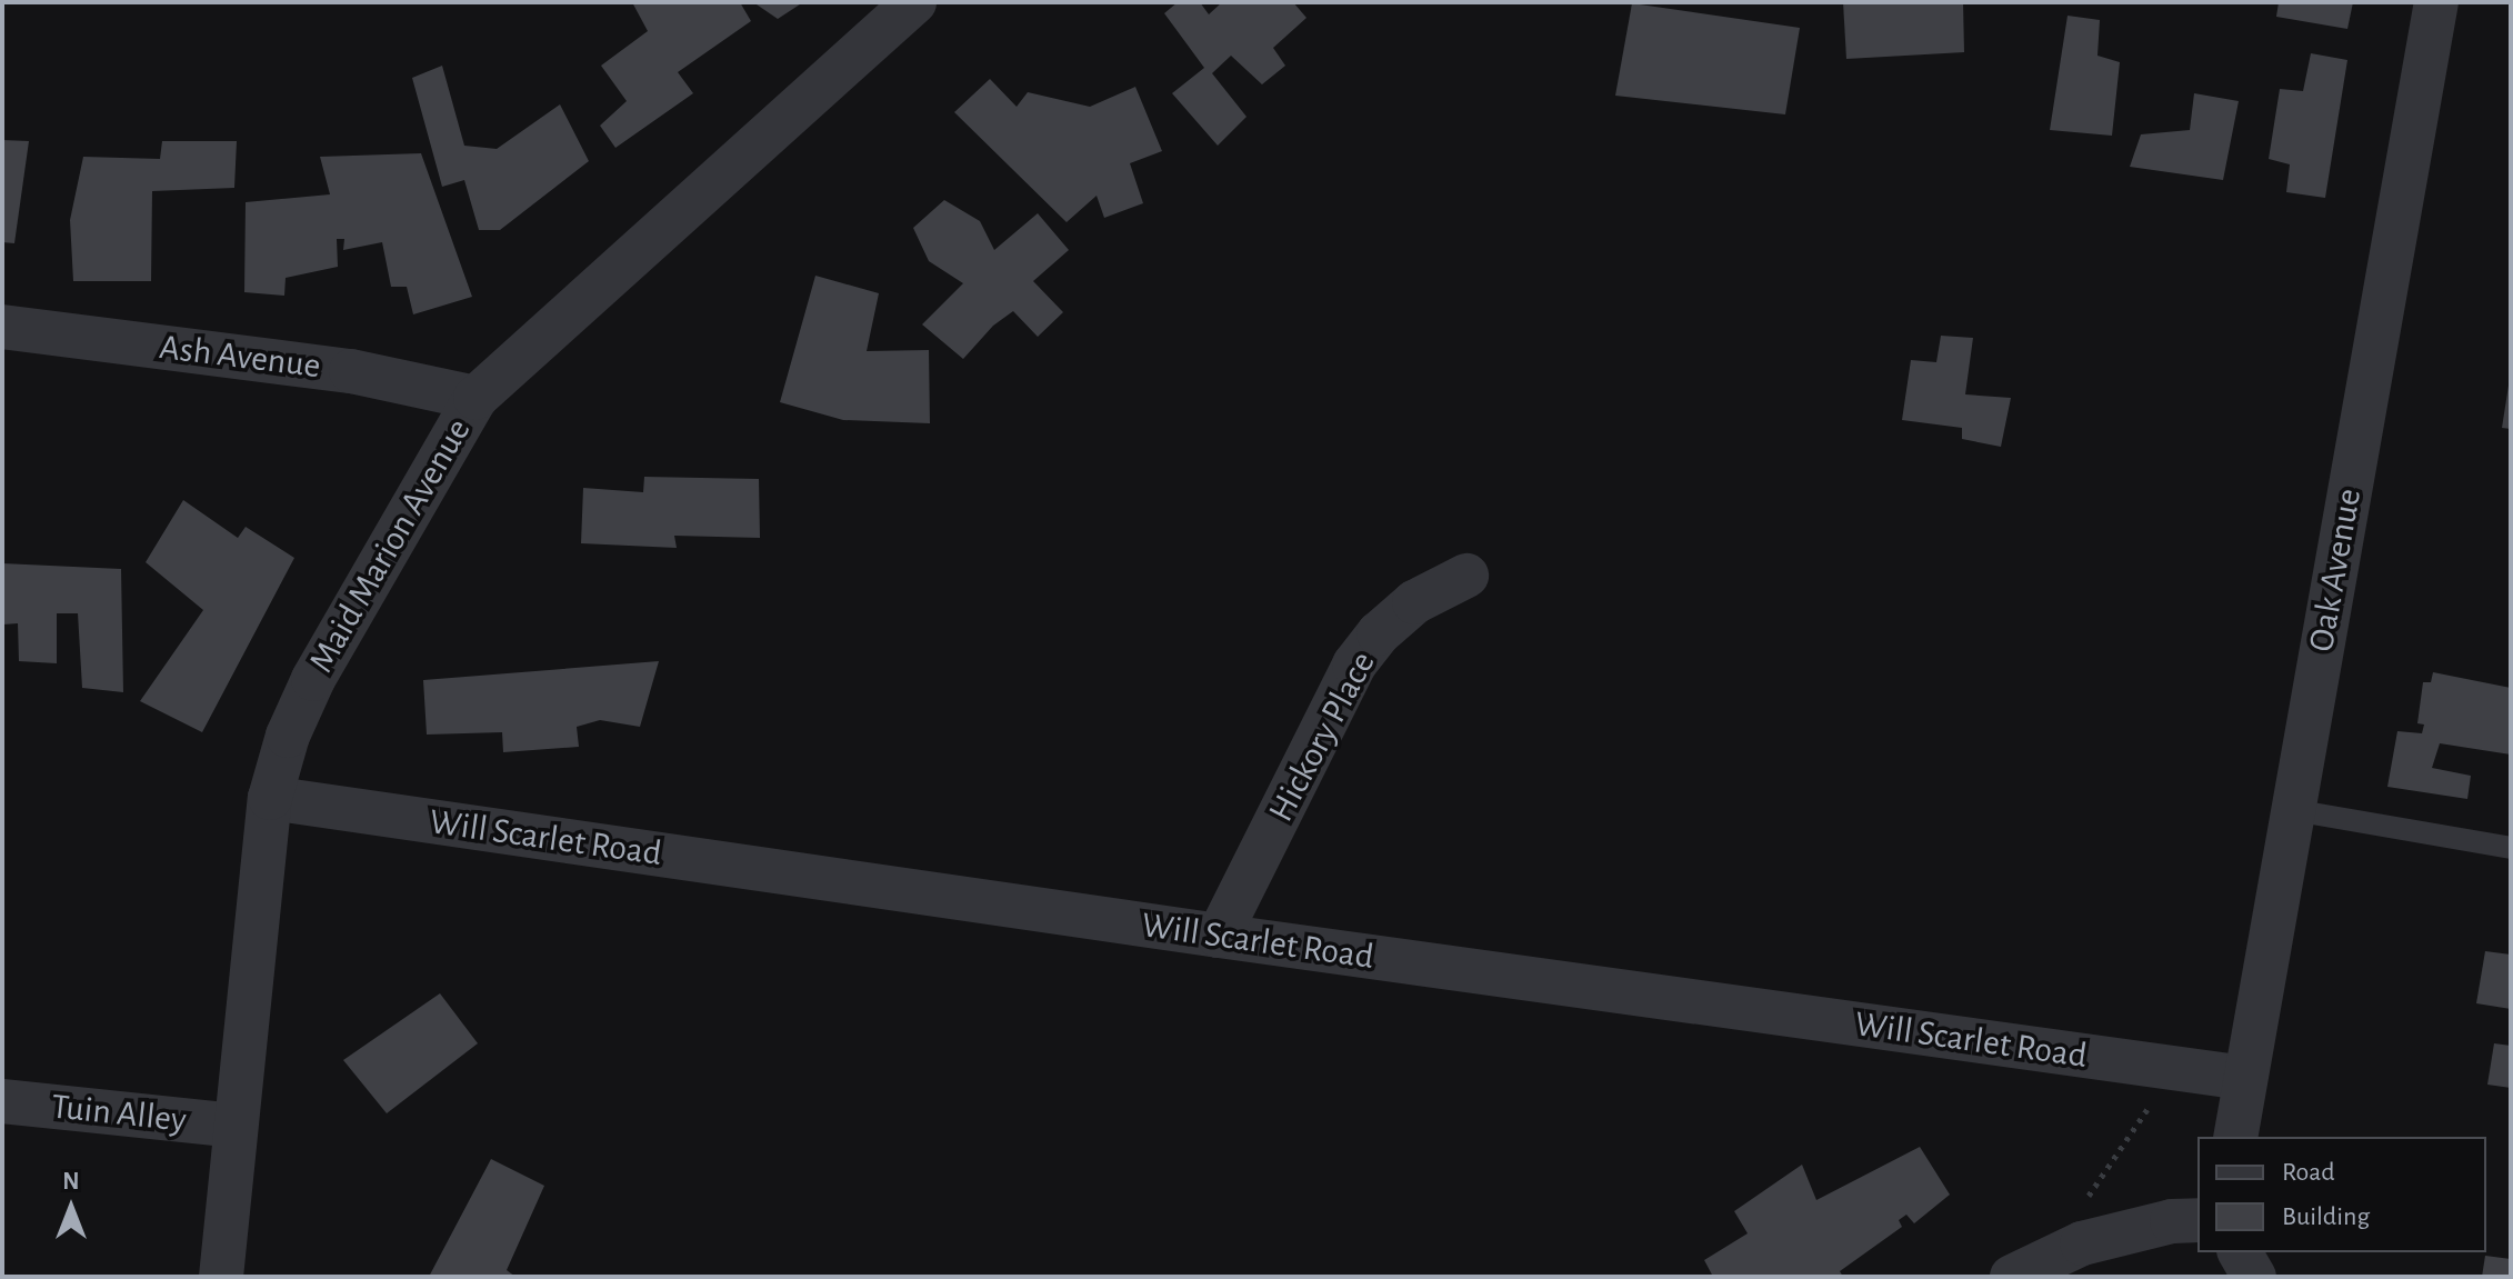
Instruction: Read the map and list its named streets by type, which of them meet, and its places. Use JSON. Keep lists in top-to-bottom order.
{
  "streets": {
    "street": [
      "Ash Avenue",
      "Maid Marion Avenue",
      "Oak Avenue",
      "Hickory Place",
      "Will Scarlet Road",
      "Tuin Alley"
    ]
  },
  "crossings": [
    ["Ash Avenue", "Maid Marion Avenue"],
    ["Maid Marion Avenue", "Will Scarlet Road"],
    ["Maid Marion Avenue", "Tuin Alley"],
    ["Oak Avenue", "Will Scarlet Road"],
    ["Hickory Place", "Will Scarlet Road"]
  ],
  "legend": ["Road", "Building"],
  "north": "top"
}
